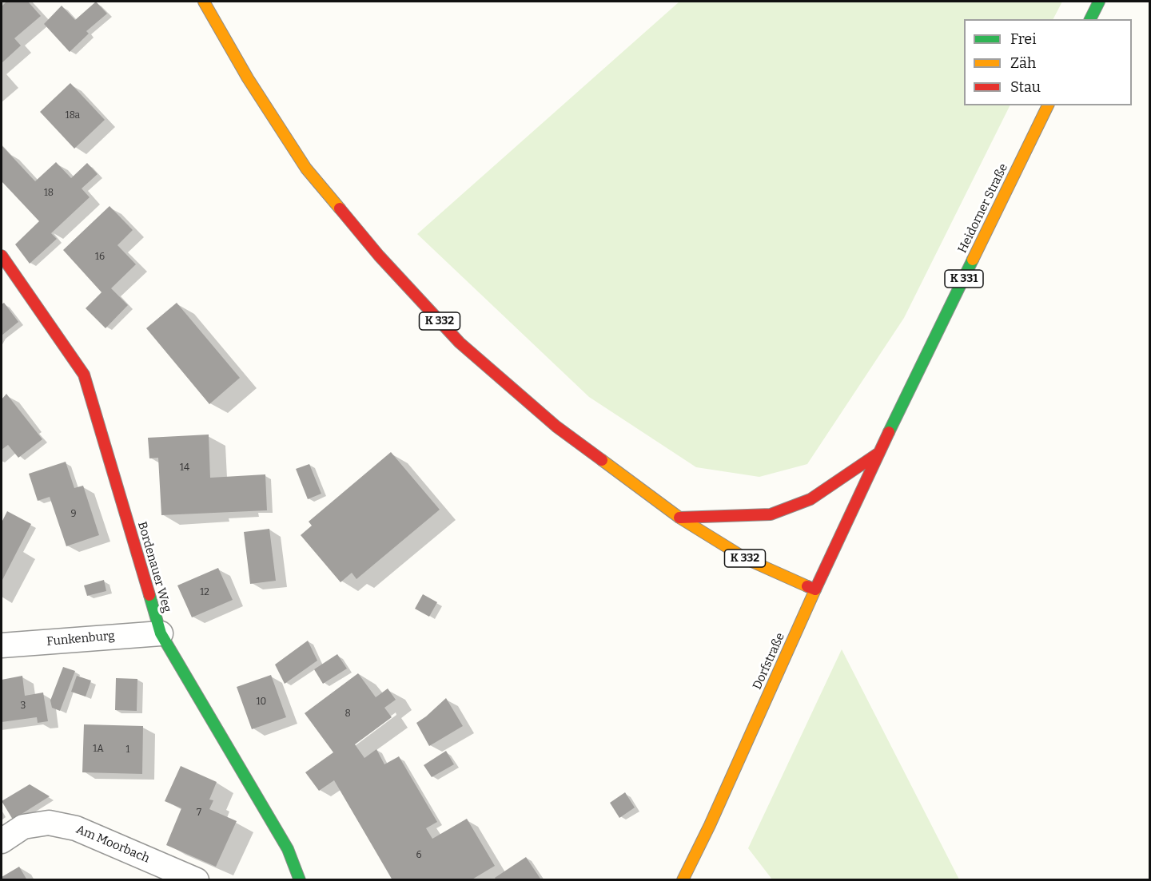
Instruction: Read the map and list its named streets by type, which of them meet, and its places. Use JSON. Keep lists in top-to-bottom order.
{
  "streets": {
    "main road": [
      "Heidorner Straße",
      "K 331",
      "K 332",
      "Bordenauer Weg",
      "Dorfstraße"
    ],
    "street": ["Funkenburg", "Am Moorbach"]
  },
  "crossings": [
    ["Heidorner Straße", "Dorfstraße"],
    ["K 332", "Dorfstraße"],
    ["Bordenauer Weg", "Funkenburg"]
  ],
  "house_numbers": [
    "18a",
    "18",
    "16",
    "14",
    "9",
    "12",
    "10",
    "3",
    "8",
    "1A",
    "1",
    "7",
    "6"
  ],
  "legend": ["Frei", "Zäh", "Stau"]
}
